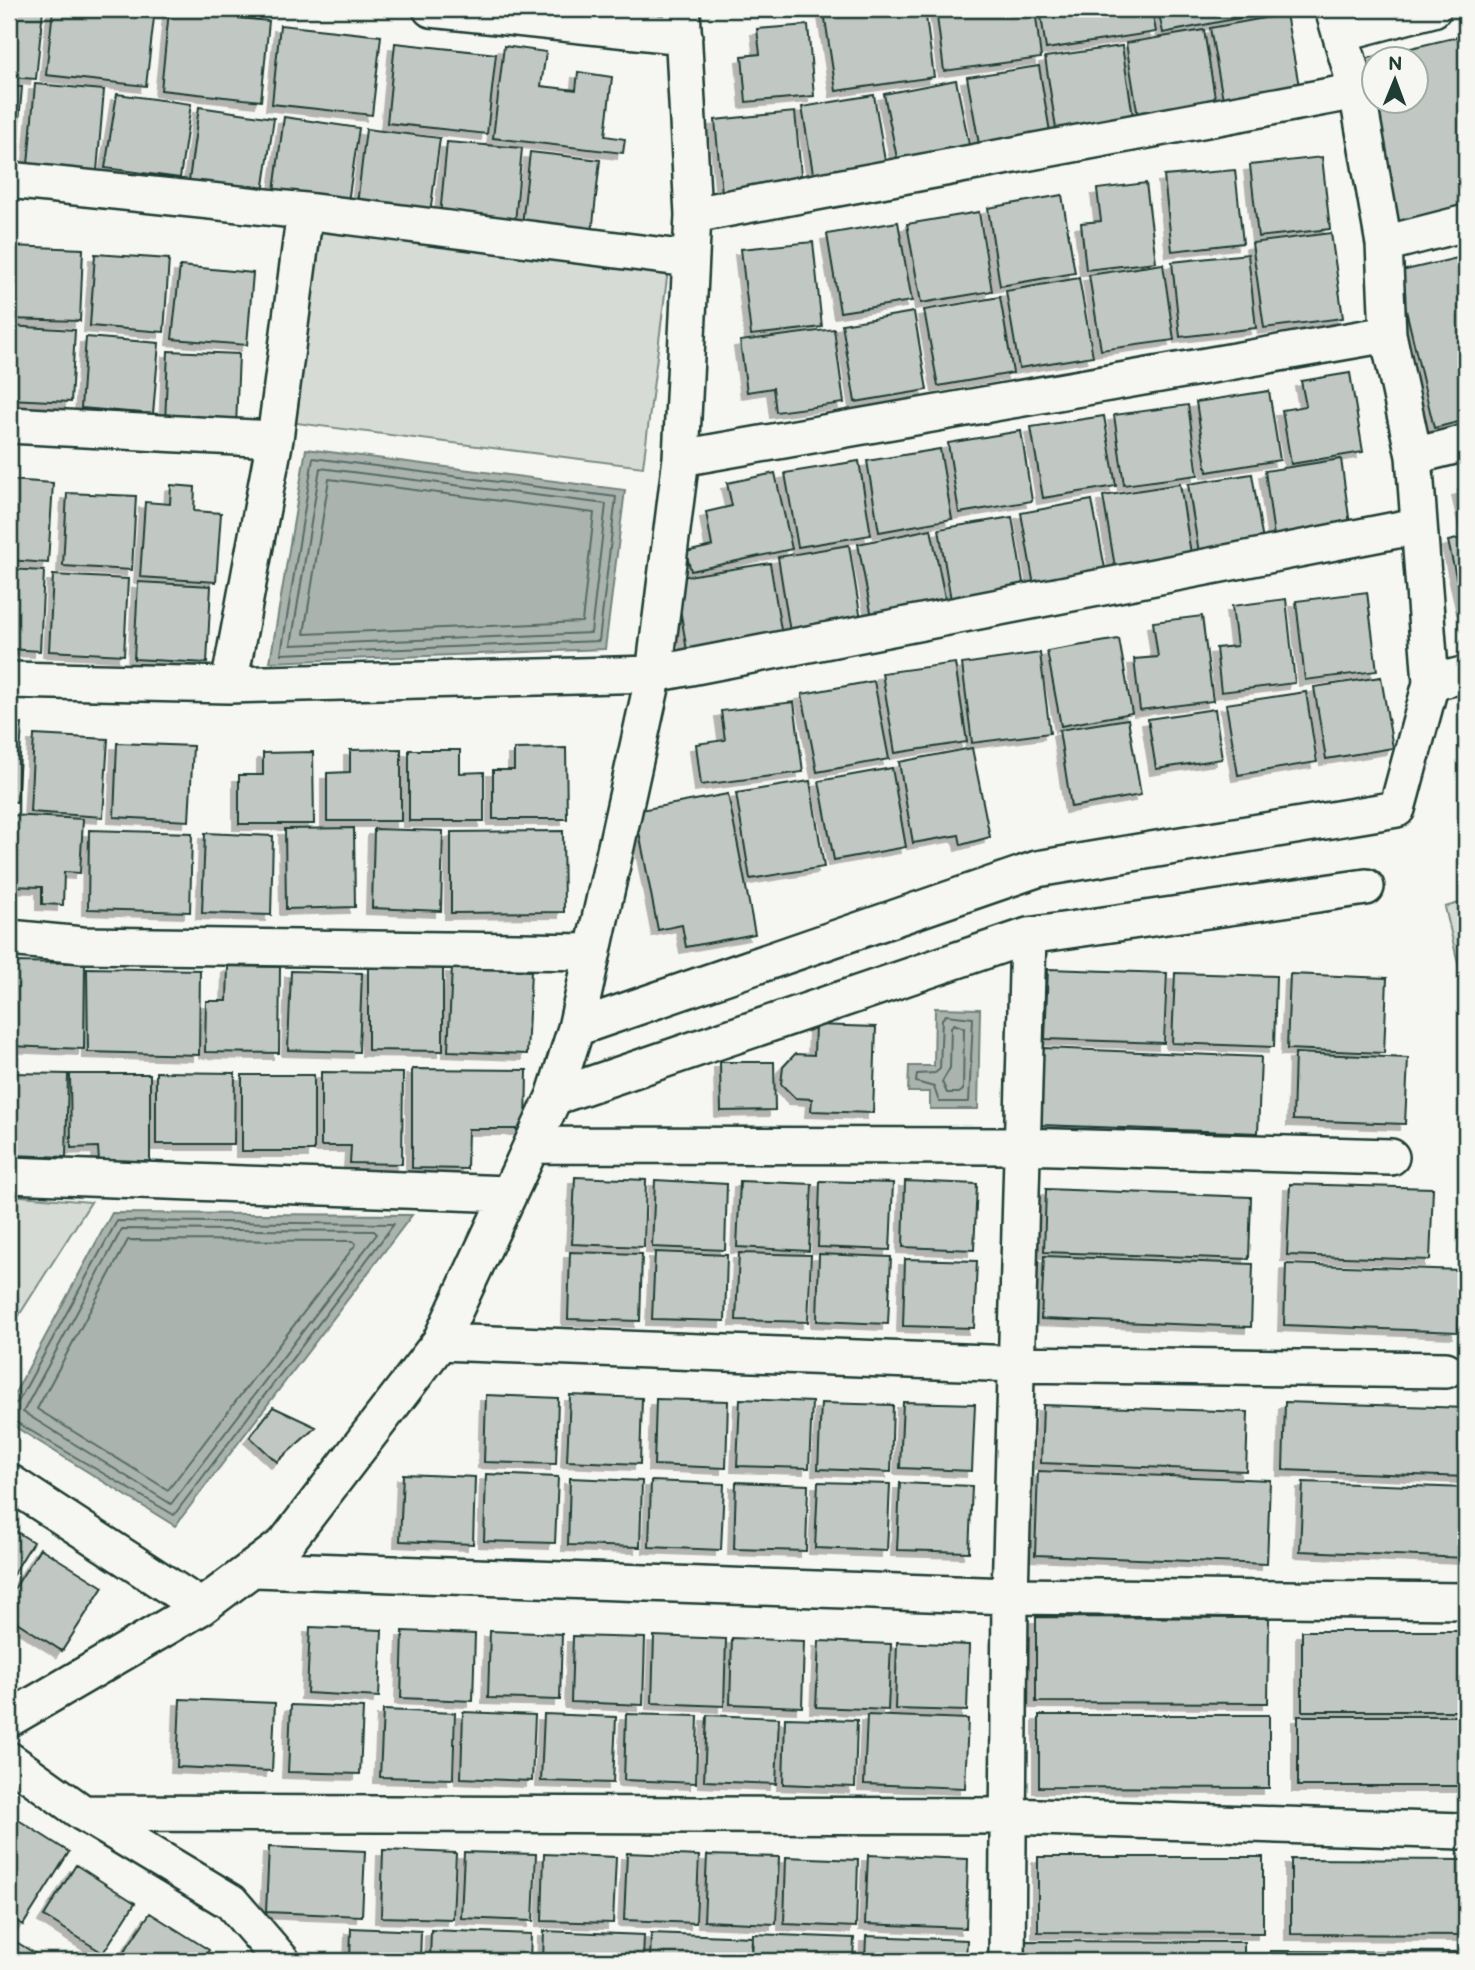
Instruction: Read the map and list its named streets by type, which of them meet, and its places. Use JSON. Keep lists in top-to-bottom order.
{
  "north": "top"
}
